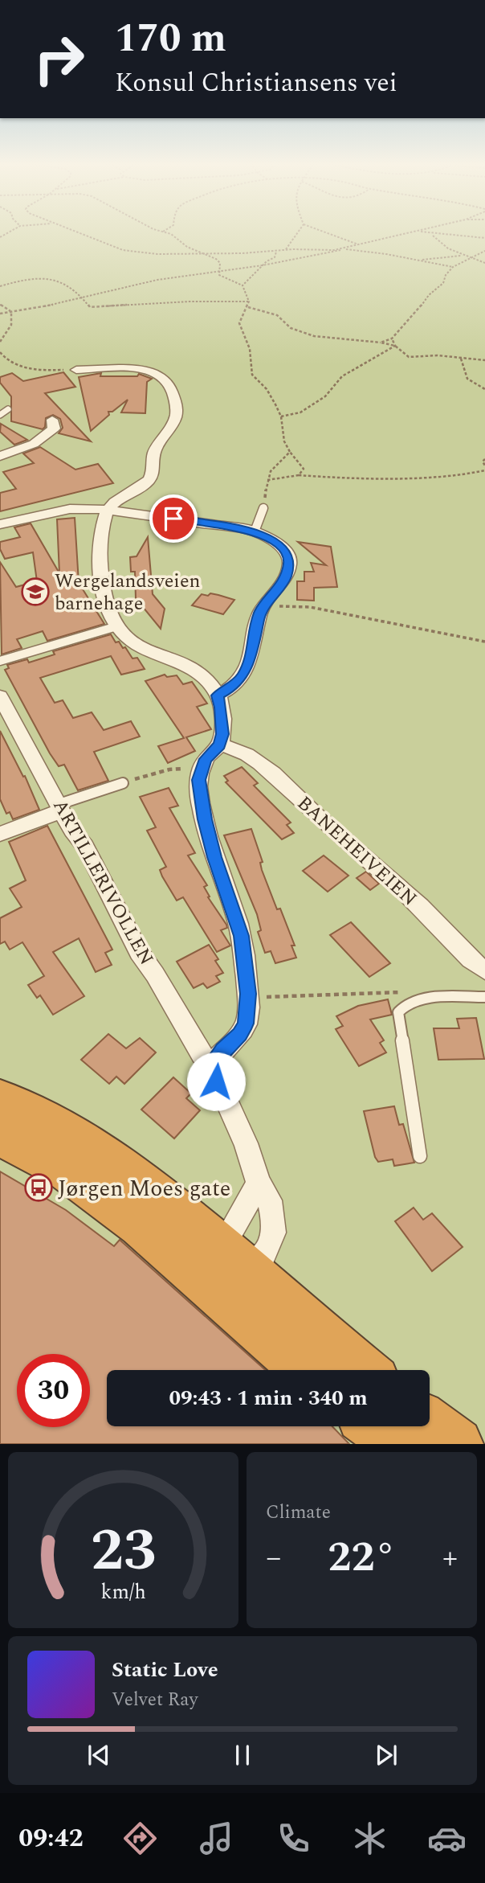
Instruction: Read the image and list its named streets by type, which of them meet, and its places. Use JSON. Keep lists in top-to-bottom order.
{
  "streets": {
    "street": ["BANEHEIVEIEN", "ARTILLERIVOLLEN"]
  },
  "places": {
    "school or university": ["Wergelandsveien barnehage"],
    "bus stop": ["Jørgen Moes gate"]
  },
  "page": {
    "turn": ["170 m", "Konsul Christiansens vei"],
    "limit": "30",
    "trip": "09:43 · 1 min · 340 m",
    "tile": "Climate",
    "heat": ["−", "22°", "+"],
    "song": ["Static Love", "Velvet Ray"],
    "tabs": "09:42",
    "gauge": ["23", "km/h"]
  }
}
